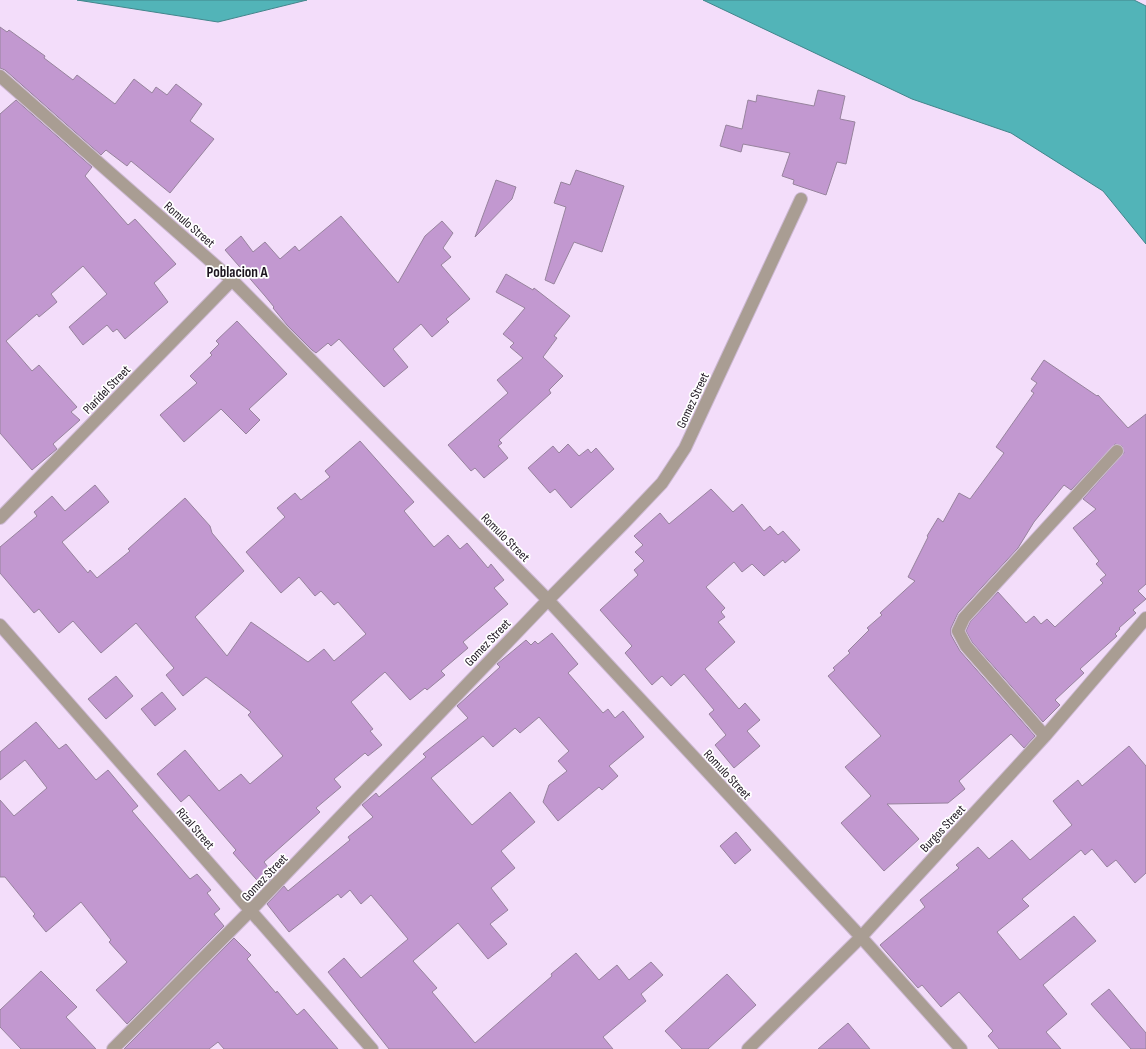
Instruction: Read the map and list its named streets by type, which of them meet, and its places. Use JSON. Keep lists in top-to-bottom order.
{
  "streets": {
    "street": [
      "Romulo Street",
      "Plaridel Street",
      "Gomez Street",
      "Rizal Street",
      "Burgos Street"
    ]
  },
  "crossings": [
    ["Romulo Street", "Plaridel Street"],
    ["Romulo Street", "Gomez Street"],
    ["Romulo Street", "Burgos Street"],
    ["Gomez Street", "Rizal Street"]
  ],
  "districts": ["Poblacion A"]
}
